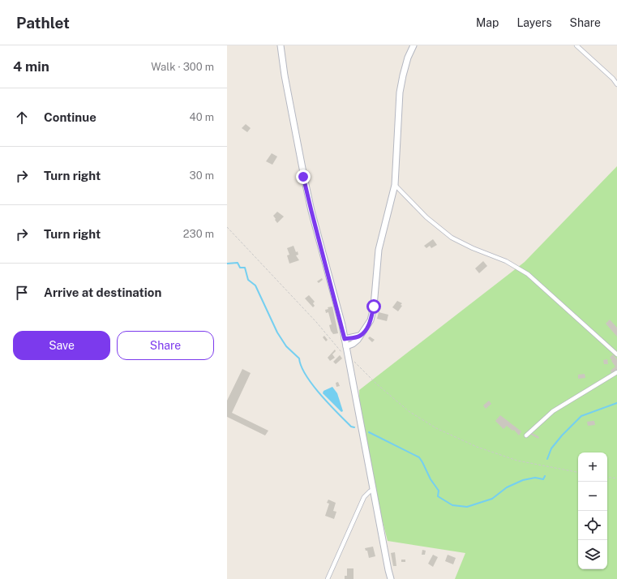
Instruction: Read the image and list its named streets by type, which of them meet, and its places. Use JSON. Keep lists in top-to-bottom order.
{
  "page": {
    "header": "Pathlet",
    "nav": ["Map", "Layers", "Share"],
    "heading": ["4 min", "Walk · 300 m"],
    "list": [
      ["Continue", "40 m"],
      ["Turn right", "30 m"],
      ["Turn right", "230 m"],
      "Arrive at destination"
    ],
    "buttons": ["Save", "Share"],
    "map_buttons": ["+", "−"]
  }
}
